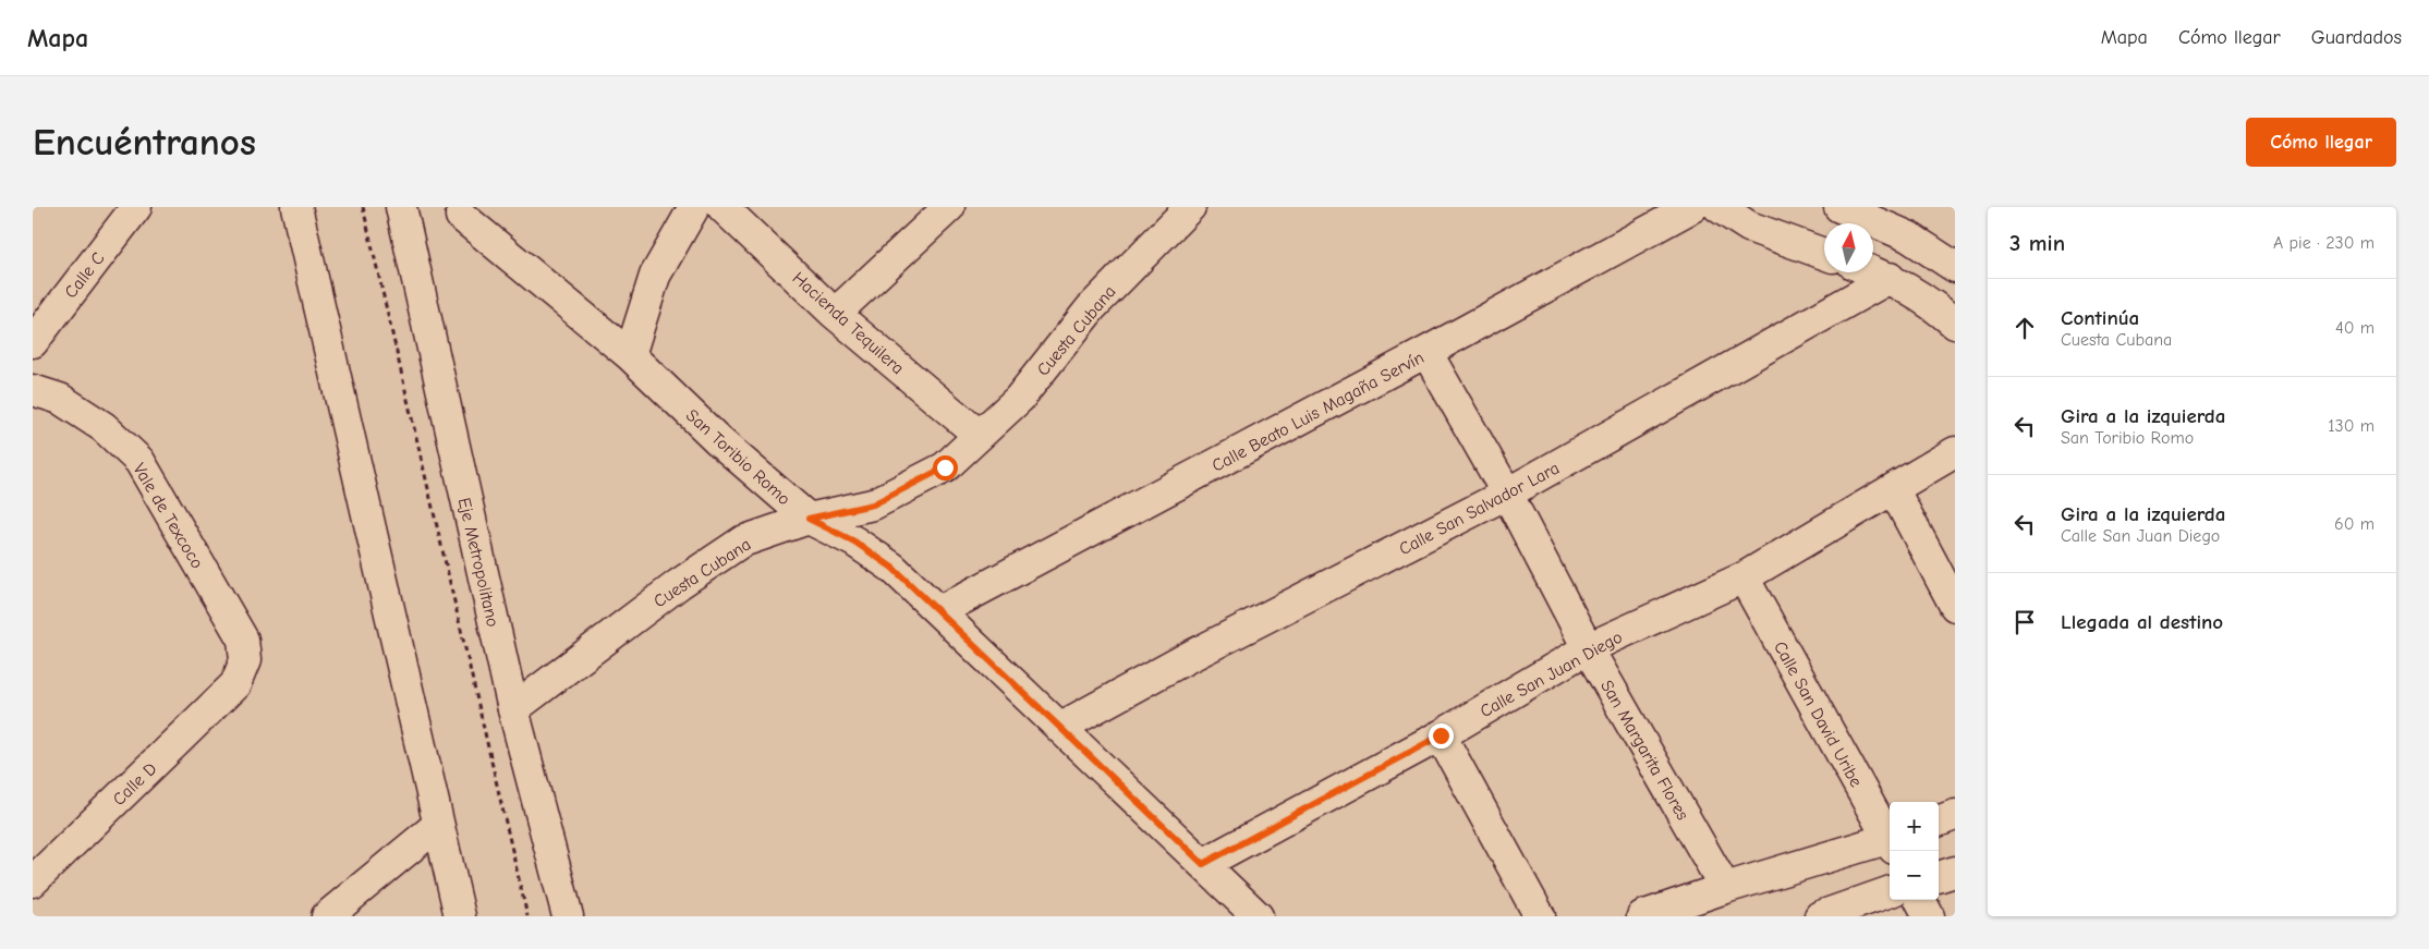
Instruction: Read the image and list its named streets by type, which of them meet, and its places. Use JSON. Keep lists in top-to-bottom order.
{
  "streets": {
    "street": [
      "Calle C",
      "Hacienda Tequilera",
      "Cuesta Cubana",
      "Calle Beato Luis Magaña Servín",
      "San Toribio Romo",
      "Calle San Salvador Lara",
      "Vale de Texcoco",
      "Eje Metropolitano",
      "Calle San Juan Diego",
      "Calle San David Uribe",
      "San Margarita Flores",
      "Calle D"
    ]
  },
  "crossings": [
    ["Hacienda Tequilera", "Cuesta Cubana"],
    ["Cuesta Cubana", "San Toribio Romo"],
    ["Cuesta Cubana", "Eje Metropolitano"],
    ["Calle Beato Luis Magaña Servín", "San Toribio Romo"],
    ["Calle Beato Luis Magaña Servín", "San Margarita Flores"],
    ["San Toribio Romo", "Calle San Salvador Lara"],
    ["San Toribio Romo", "Calle San Juan Diego"],
    ["Calle San Salvador Lara", "San Margarita Flores"],
    ["Vale de Texcoco", "Calle D"],
    ["Calle San Juan Diego", "Calle San David Uribe"],
    ["Calle San Juan Diego", "San Margarita Flores"]
  ],
  "north": "top",
  "page": {
    "header": "Mapa",
    "nav": ["Mapa", "Cómo llegar", "Guardados"],
    "buttons": "Cómo llegar",
    "title": "Encuéntranos",
    "heading": ["3 min", "A pie · 230 m"],
    "list": [
      ["Continúa", "Cuesta Cubana", "40 m"],
      ["Gira a la izquierda", "San Toribio Romo", "130 m"],
      ["Gira a la izquierda", "Calle San Juan Diego", "60 m"],
      "Llegada al destino"
    ],
    "map_buttons": ["+", "−"]
  }
}
